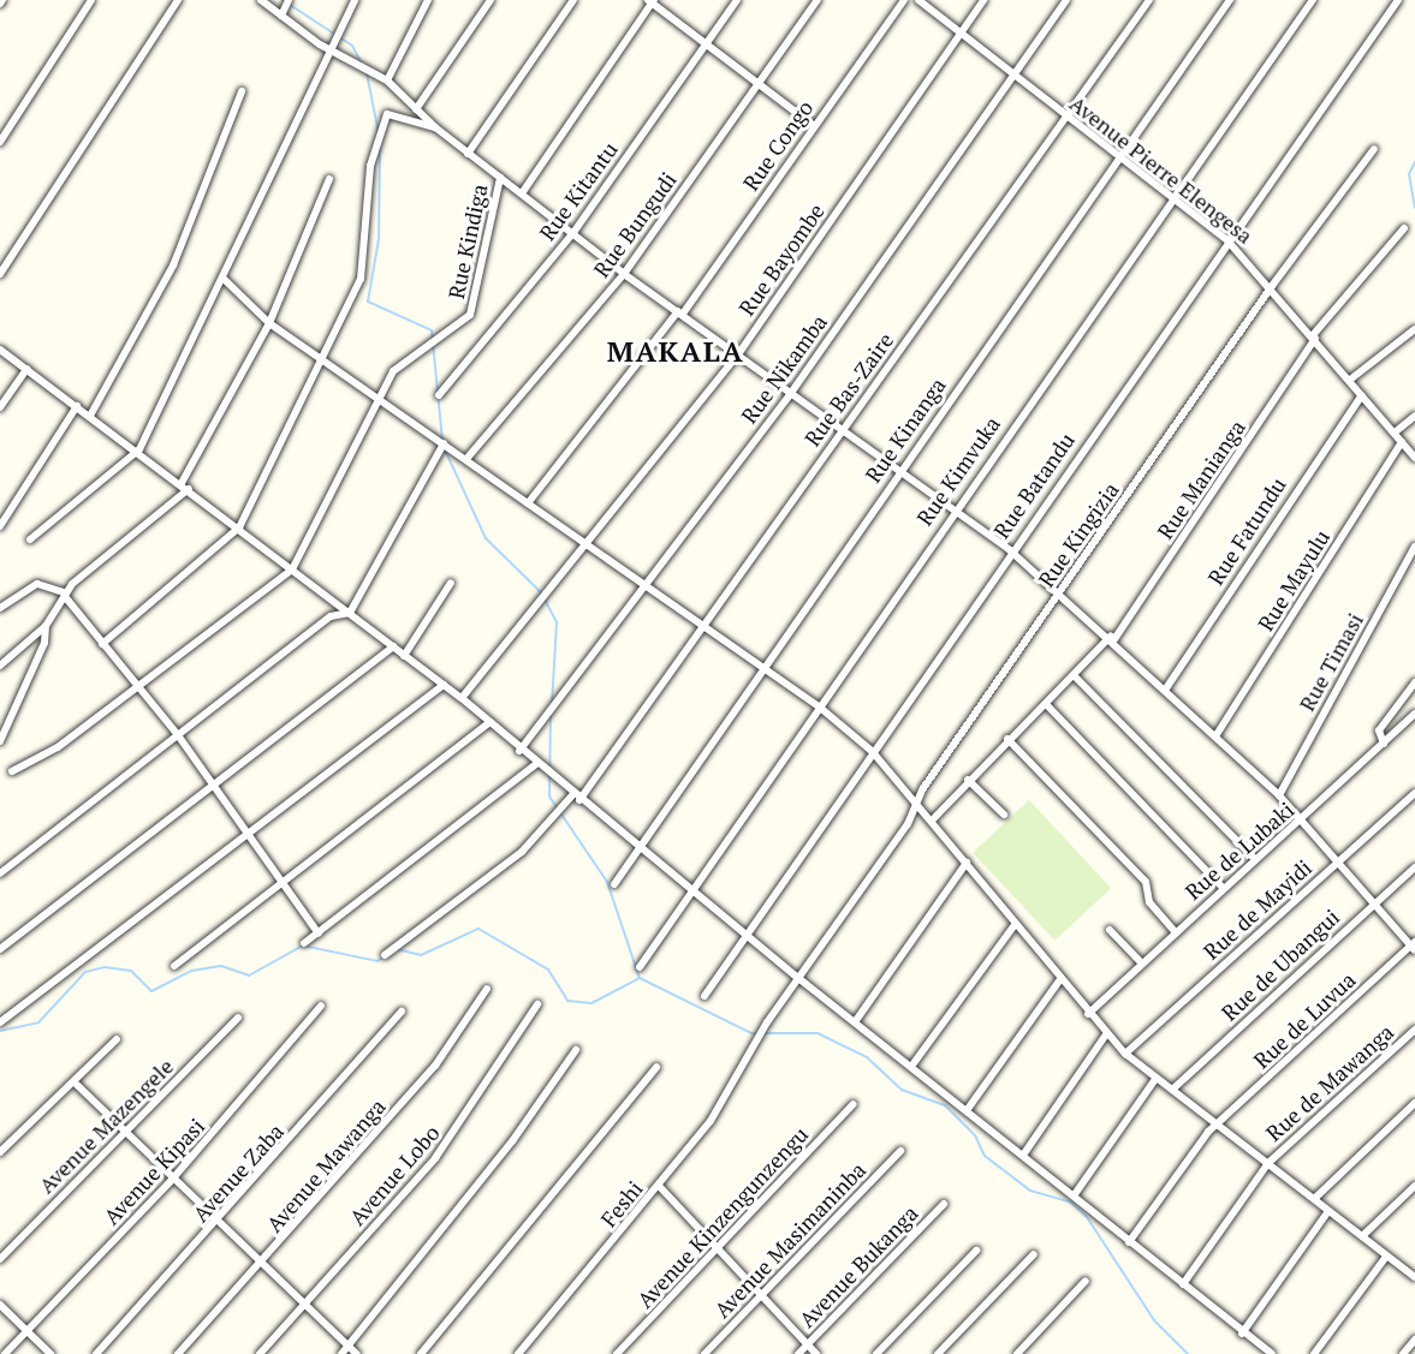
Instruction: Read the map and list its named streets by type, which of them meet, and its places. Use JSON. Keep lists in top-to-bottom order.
{
  "streets": {
    "street": [
      "Rue Congo",
      "Avenue Pierre Elengesa",
      "Rue Kitantu",
      "Rue Bungudi",
      "Rue Kindiga",
      "Rue Bayombe",
      "Rue Nikamba",
      "Rue Bas-Zaire",
      "Rue Kinanga",
      "Rue Kimvuka",
      "Rue Manianga",
      "Rue Batandu",
      "Rue Fatundu",
      "Rue Kingizia",
      "Rue Mayulu",
      "Rue Timasi",
      "Rue de Lubaki",
      "Rue de Mayidi",
      "Rue de Ubangui",
      "Rue de Luvua",
      "Rue de Mawanga",
      "Avenue Mazengele",
      "Avenue Mawanga",
      "Avenue Kipasi",
      "Avenue Zaba",
      "Avenue Lobo",
      "Feshi",
      "Avenue Kinzengunzengu",
      "Avenue Masimaninba",
      "Avenue Bukanga"
    ]
  },
  "crossings": [
    ["Avenue Pierre Elengesa", "Rue Bayombe"],
    ["Avenue Pierre Elengesa", "Rue Nikamba"],
    ["Avenue Pierre Elengesa", "Rue Bas-Zaire"],
    ["Avenue Pierre Elengesa", "Rue Kinanga"],
    ["Avenue Pierre Elengesa", "Rue Kimvuka"],
    ["Avenue Pierre Elengesa", "Rue Manianga"],
    ["Avenue Pierre Elengesa", "Rue Batandu"],
    ["Avenue Pierre Elengesa", "Rue Fatundu"],
    ["Avenue Pierre Elengesa", "Rue Kingizia"],
    ["Avenue Pierre Elengesa", "Rue Mayulu"],
    ["Rue Kingizia", "Feshi"]
  ],
  "districts": ["MAKALA"]
}
